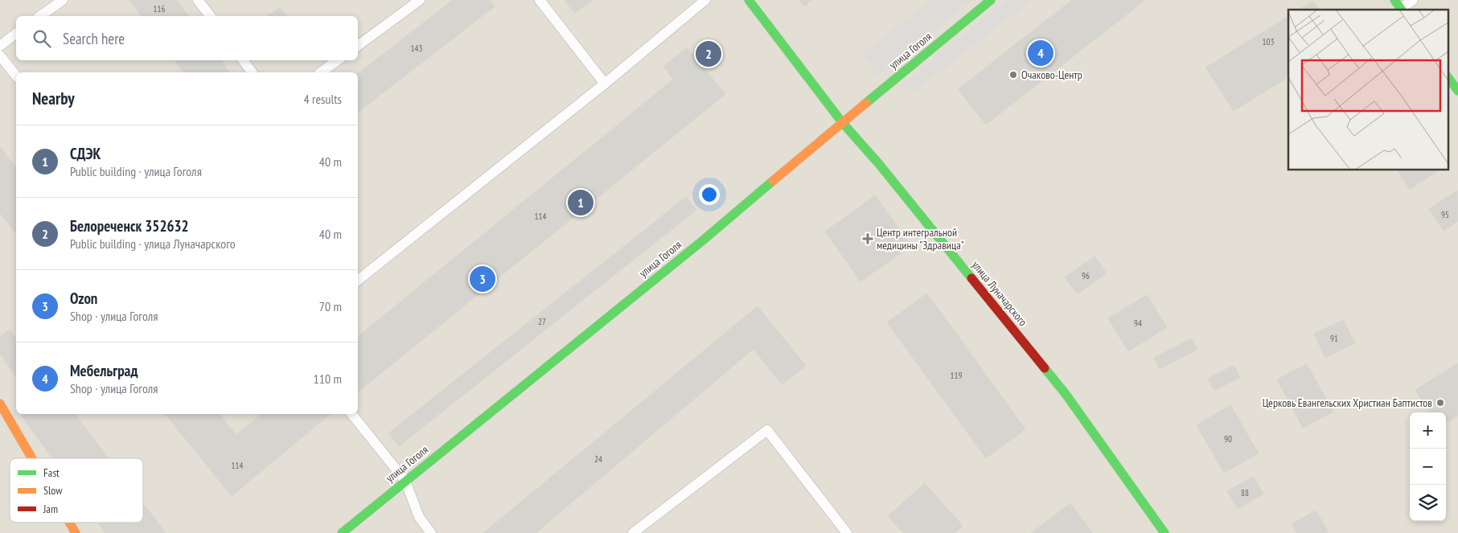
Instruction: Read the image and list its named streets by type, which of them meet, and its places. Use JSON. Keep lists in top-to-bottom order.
{
  "streets": {
    "street": ["улица Гоголя", "улица Луначарского"]
  },
  "crossings": [
    ["улица Гоголя", "улица Луначарского"]
  ],
  "places": {
    "other": ["Очаково-Центр", "Церковь Евангельских Христиан Баптистов"],
    "health": ["Центр интегральной медицины \"Здравица\""]
  },
  "house_numbers": [
    "116",
    "103",
    "143",
    "95",
    "114",
    "96",
    "27",
    "94",
    "91",
    "119",
    "90",
    "24",
    "114",
    "88"
  ],
  "legend": ["Fast", "Slow", "Jam"],
  "page": {
    "search": "Search here",
    "pins": [
      "4",
      "2",
      "1",
      "3"
    ],
    "heading": ["Nearby", "4 results"],
    "list": [
      {
        "mark": "1",
        "name": "СДЭК",
        "note": "Public building · улица Гоголя",
        "value": "40 m"
      },
      {
        "mark": "2",
        "name": "Белореченск 352632",
        "note": "Public building · улица Луначарского",
        "value": "40 m"
      },
      {
        "mark": "3",
        "name": "Ozon",
        "note": "Shop · улица Гоголя",
        "value": "70 m"
      },
      {
        "mark": "4",
        "name": "Мебельград",
        "note": "Shop · улица Гоголя",
        "value": "110 m"
      }
    ],
    "map_buttons": ["+", "−"]
  }
}
